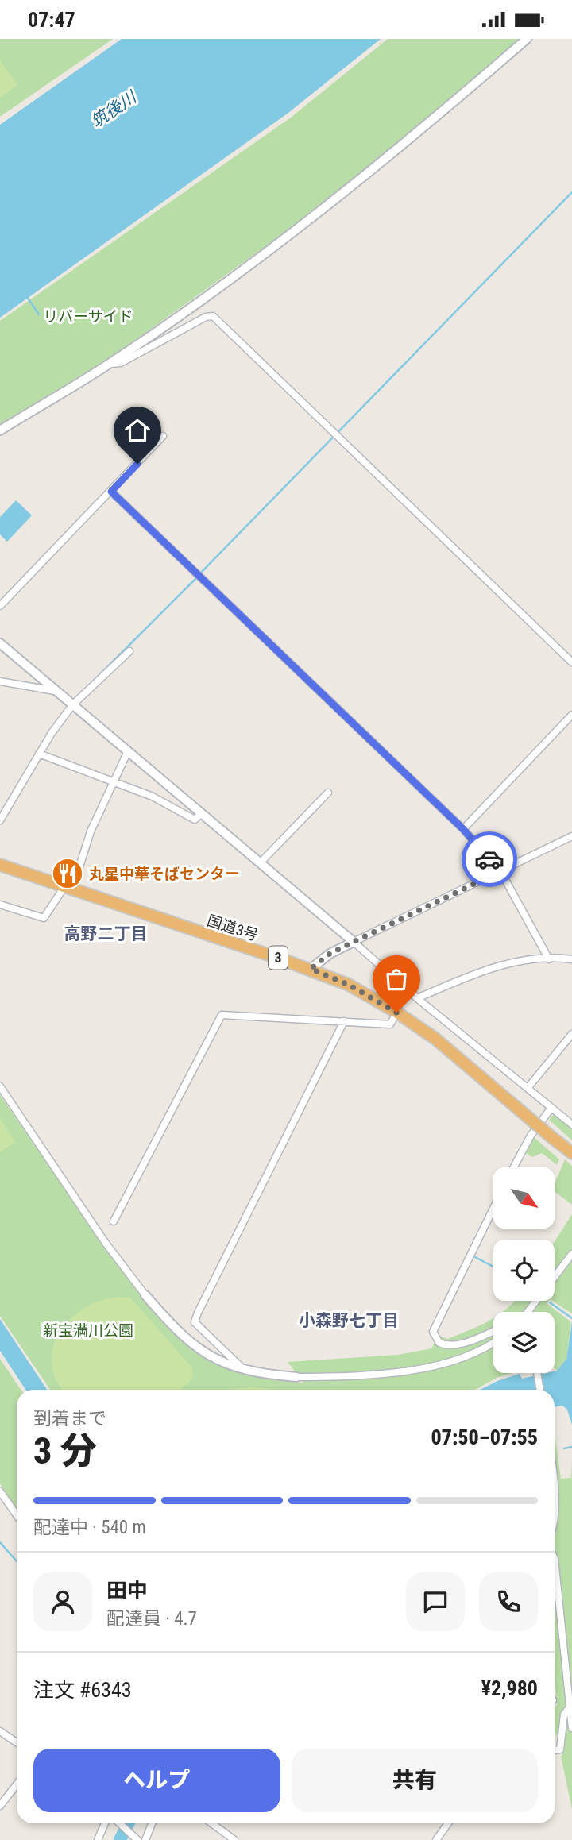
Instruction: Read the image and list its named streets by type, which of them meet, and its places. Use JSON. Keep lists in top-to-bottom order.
{
  "streets": {
    "highway": ["国道3号", "3"]
  },
  "districts": ["高野二丁目", "小森野七丁目"],
  "water": ["筑後川"],
  "parks": ["リバーサイド", "新宝満川公園"],
  "places": {
    "restaurant": ["丸星中華そばセンター"]
  },
  "north": "bottom right",
  "page": {
    "status": "07:47",
    "heading": ["3 分", "到着まで", "07:50–07:55"],
    "panel": [
      "田中",
      "配達員 · 4.7",
      "注文 #6343",
      "¥2,980"
    ],
    "bar": "配達中 · 540 m",
    "buttons": ["ヘルプ", "共有"]
  }
}
